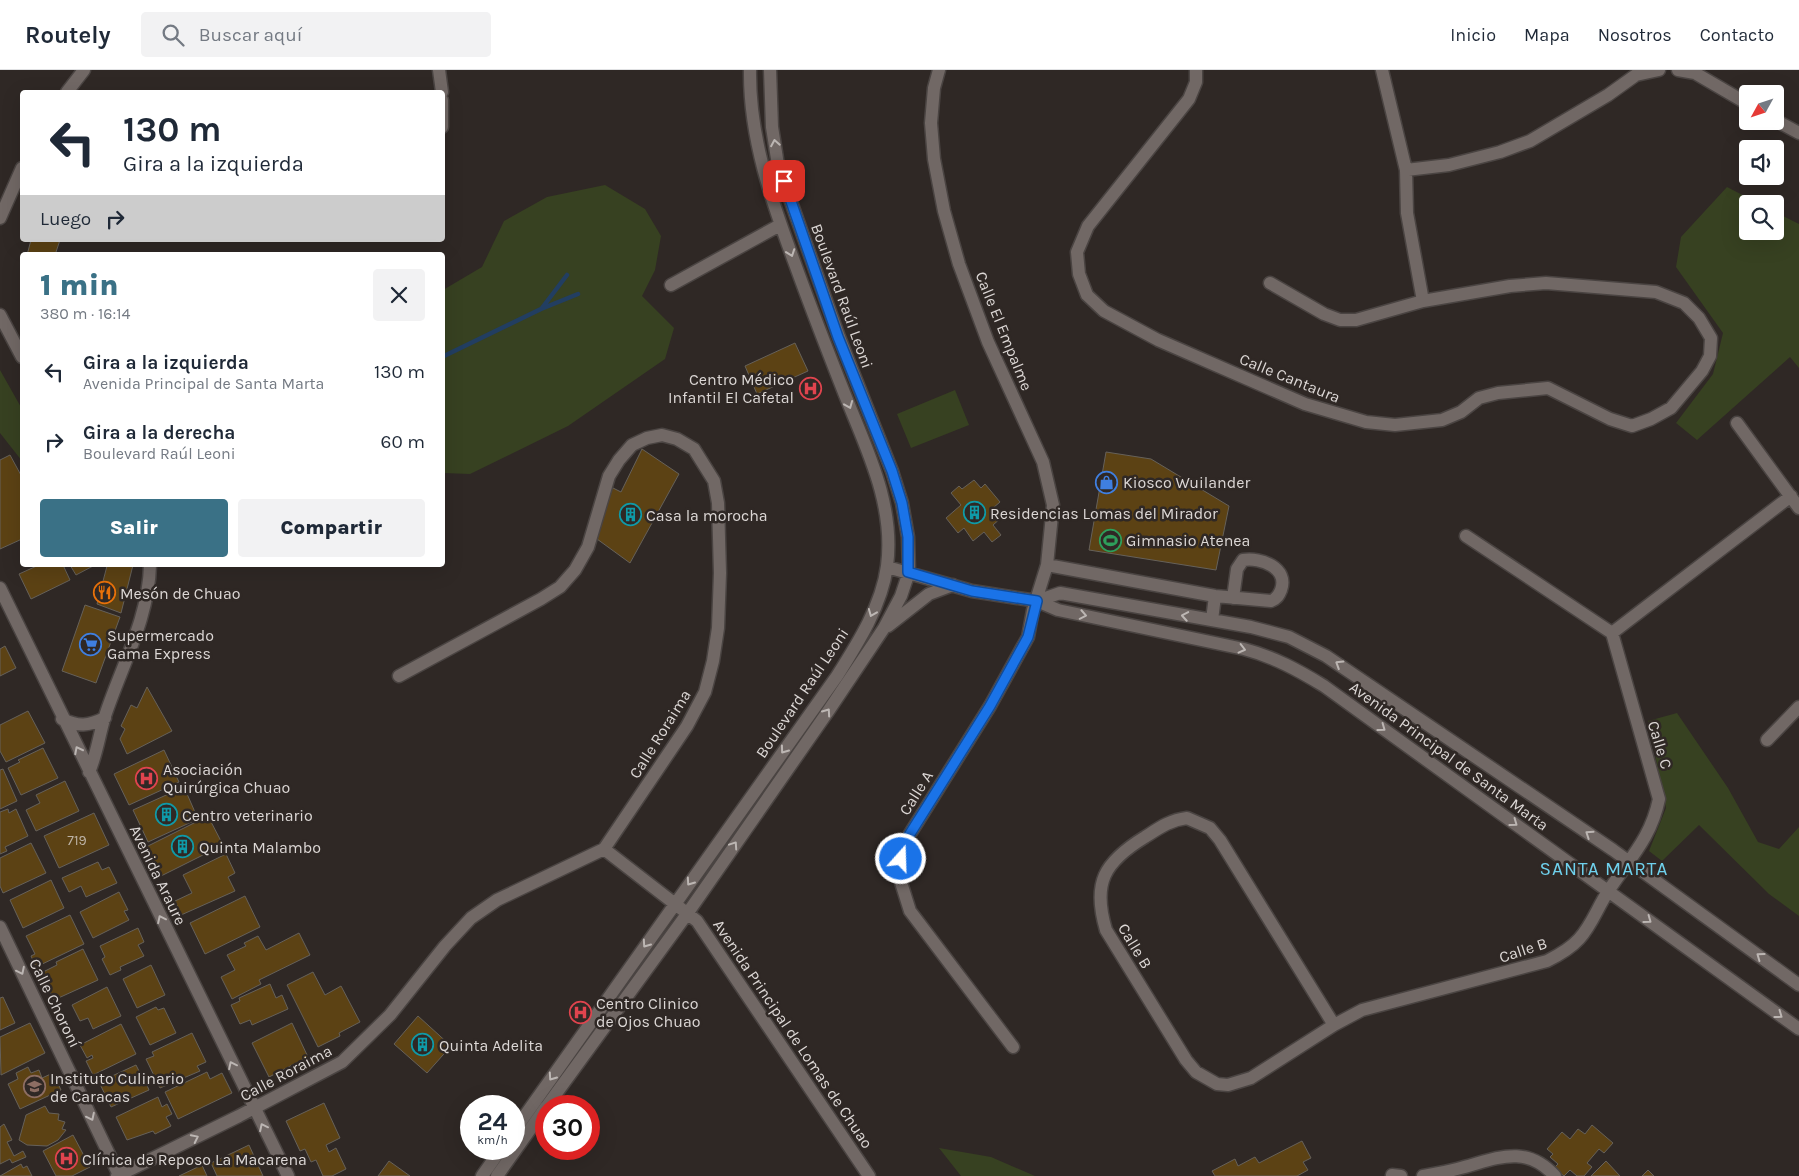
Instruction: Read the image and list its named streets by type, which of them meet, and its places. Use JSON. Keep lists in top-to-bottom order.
{
  "streets": {
    "street": [
      "Boulevard Raúl Leoni",
      "Calle El Empalme",
      "Calle Cantaura",
      "Calle Roraima",
      "Calle C",
      "Avenida Principal de Santa Marta",
      "Calle A",
      "Avenida Araure",
      "Calle B",
      "Calle Choroní",
      "Avenida Principal de Lomas de Chuao"
    ]
  },
  "crossings": [
    ["Boulevard Raúl Leoni", "Avenida Principal de Santa Marta"],
    ["Boulevard Raúl Leoni", "Avenida Principal de Lomas de Chuao"],
    ["Calle El Empalme", "Avenida Principal de Santa Marta"],
    ["Calle El Empalme", "Calle A"],
    ["Calle Roraima", "Avenida Araure"],
    ["Calle Roraima", "Calle Choroní"],
    ["Calle Roraima", "Avenida Principal de Lomas de Chuao"],
    ["Calle C", "Avenida Principal de Santa Marta"],
    ["Calle C", "Calle B"],
    ["Avenida Principal de Santa Marta", "Calle A"],
    ["Avenida Principal de Santa Marta", "Calle B"]
  ],
  "one_way": ["Avenida Araure", "Calle Choroní"],
  "districts": ["SANTA MARTA"],
  "places": {
    "hospital": [
      "Centro Médico Infantil El Cafetal",
      "Asociación Quirúrgica Chuao",
      "Centro Clinico de Ojos Chuao",
      "Clínica de Reposo La Macarena"
    ],
    "shop": ["Kiosco Wuilander"],
    "building": [
      "Residencias Lomas del Mirador",
      "Casa la morocha",
      "Centro veterinario",
      "Quinta Malambo",
      "Quinta Adelita"
    ],
    "sports": ["Gimnasio Atenea"],
    "restaurant": ["Mesón de Chuao"],
    "supermarket": ["Supermercado Gama Express"],
    "school or university": ["Instituto Culinario de Caracas"]
  },
  "house_numbers": ["719"],
  "north": "bottom left",
  "page": {
    "header": "Routely",
    "search": "Buscar aquí",
    "nav": [
      "Inicio",
      "Mapa",
      "Nosotros",
      "Contacto"
    ],
    "turn": ["130 m", "Gira a la izquierda"],
    "then": "Luego",
    "heading": ["1 min", "380 m · 16:14"],
    "list": [
      {
        "name": "Gira a la izquierda",
        "note": "Avenida Principal de Santa Marta",
        "value": "130 m"
      },
      {
        "name": "Gira a la derecha",
        "note": "Boulevard Raúl Leoni",
        "value": "60 m"
      }
    ],
    "buttons": ["Salir", "Compartir"],
    "speed": "24 km/h",
    "limit": "30"
  }
}
